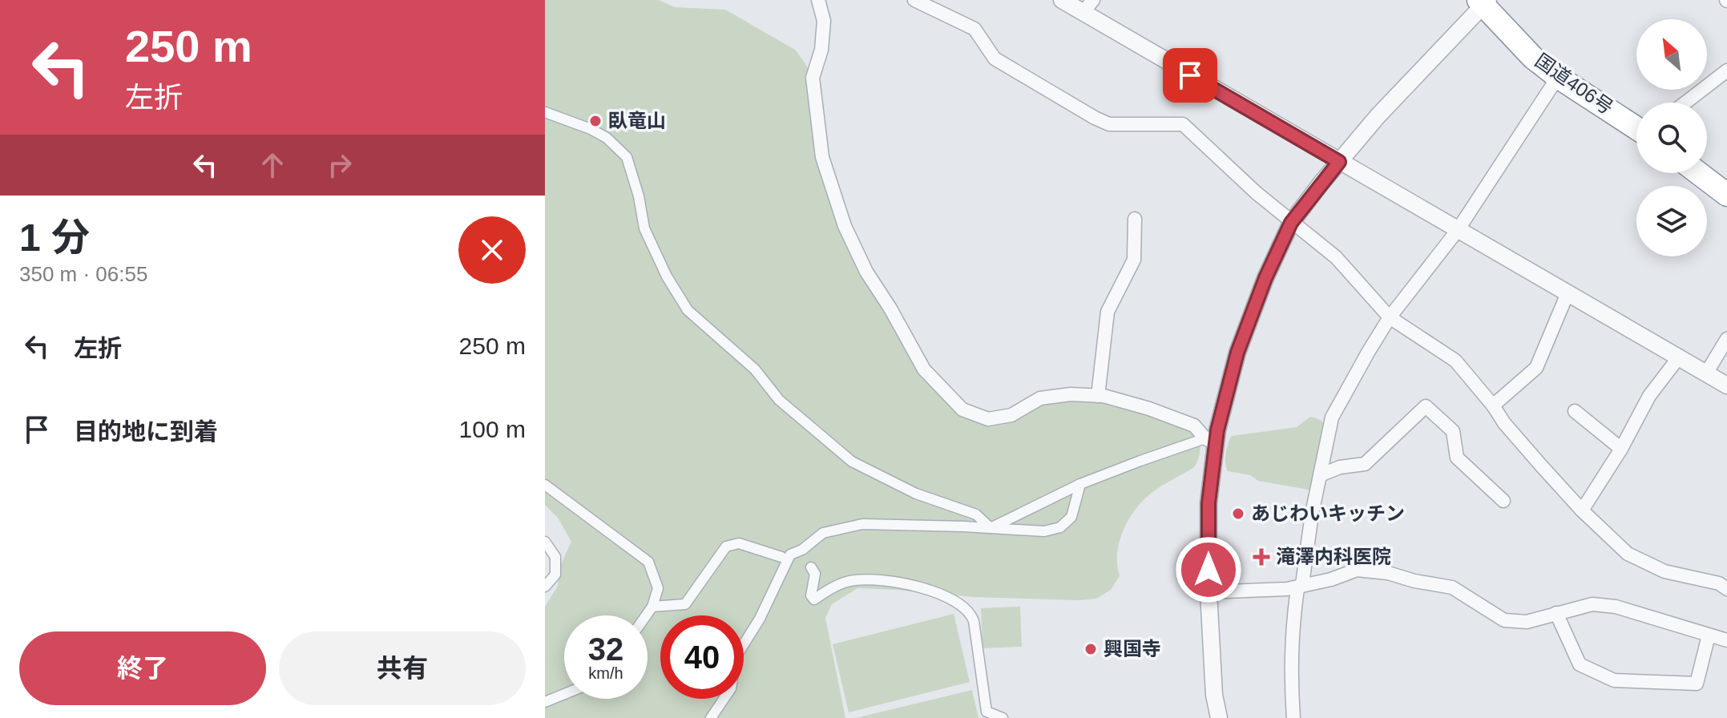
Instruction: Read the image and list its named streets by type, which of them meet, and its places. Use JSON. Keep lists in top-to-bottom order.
{
  "streets": {
    "highway": ["国道406号"]
  },
  "places": {
    "other": ["臥竜山", "あじわいキッチン", "興国寺"],
    "health": ["滝澤内科医院"]
  },
  "north": "top left",
  "page": {
    "turn": ["250 m", "左折"],
    "heading": ["1 分", "350 m · 06:55"],
    "list": [
      {
        "name": "左折",
        "value": "250 m"
      },
      {
        "name": "目的地に到着",
        "value": "100 m"
      }
    ],
    "speed": "32 km/h",
    "limit": "40",
    "buttons": ["終了", "共有"]
  }
}
